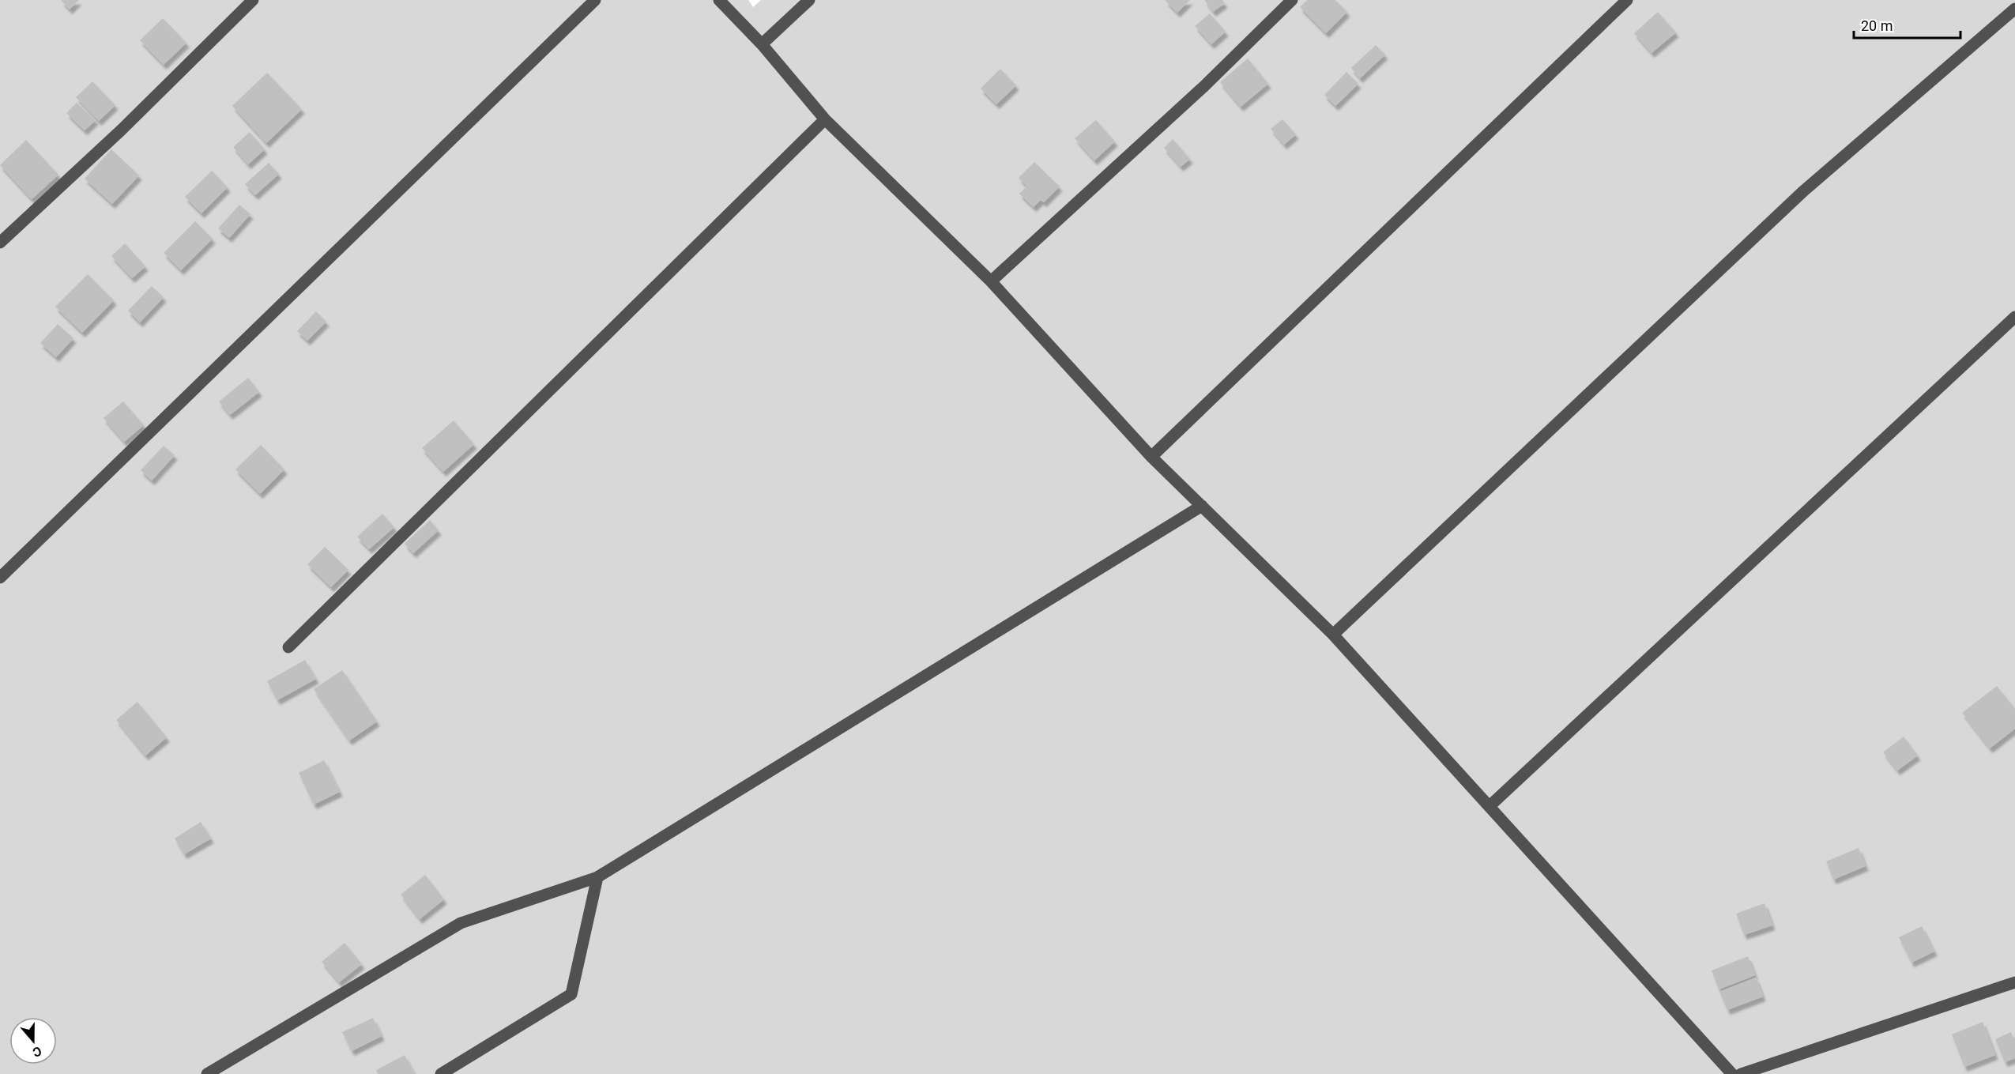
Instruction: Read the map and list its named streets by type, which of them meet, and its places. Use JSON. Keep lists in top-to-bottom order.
{
  "scale_bar": "20 m",
  "north": "bottom"
}
